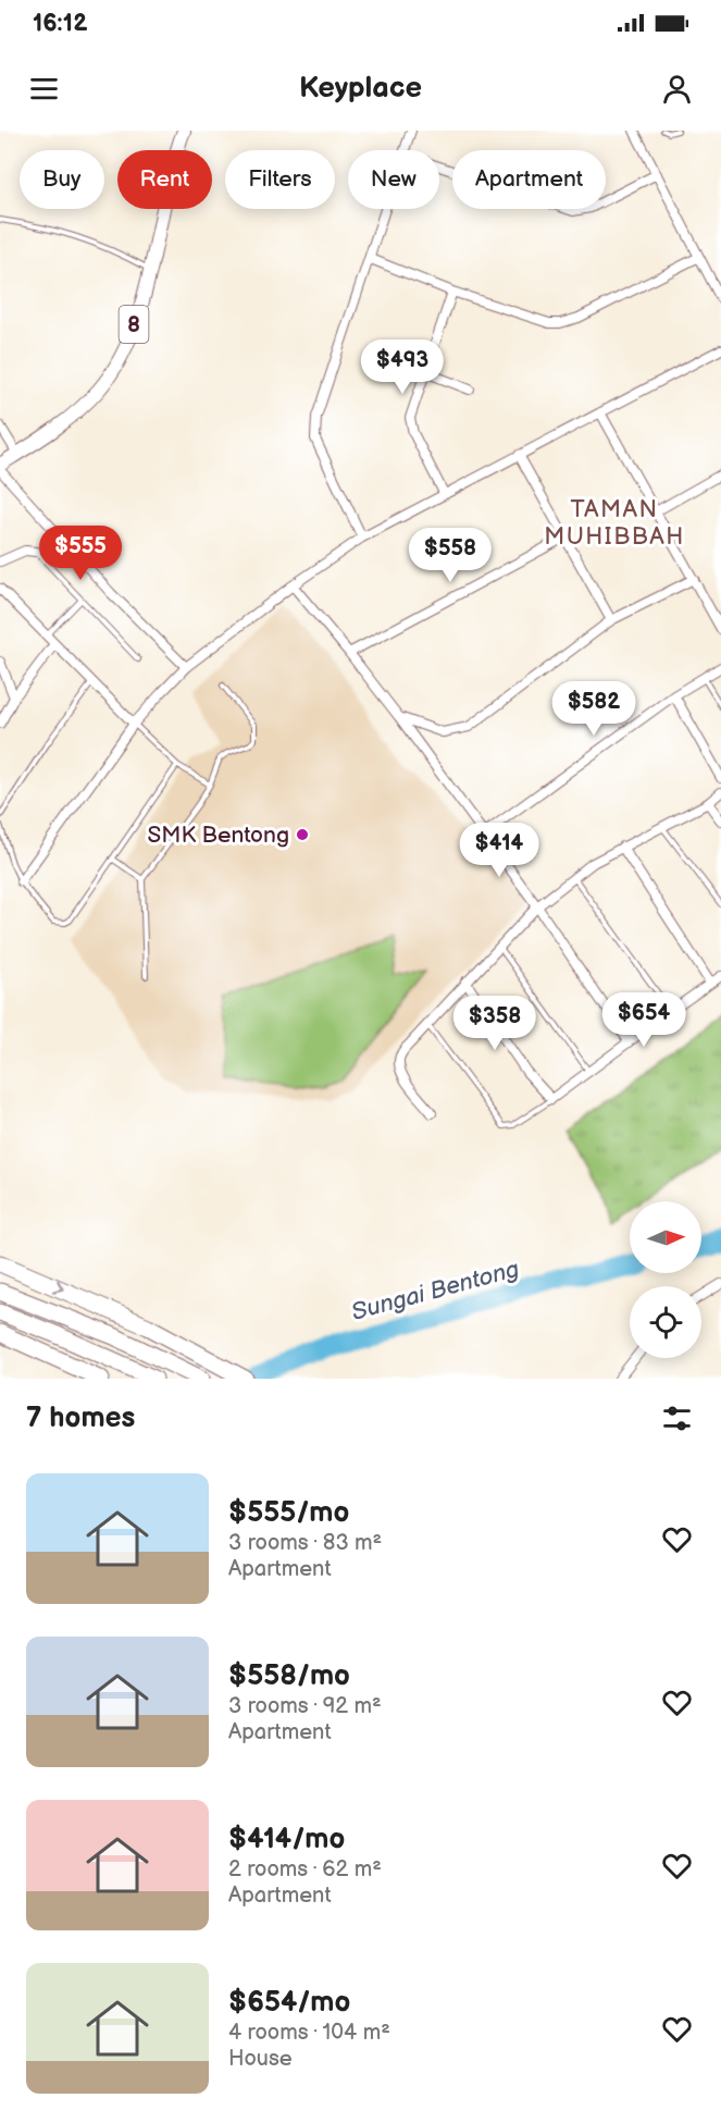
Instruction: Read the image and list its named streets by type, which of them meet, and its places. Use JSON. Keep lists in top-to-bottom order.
{
  "streets": {
    "main road": ["8"]
  },
  "districts": ["TAMAN MUHIBBAH"],
  "water": ["Sungai Bentong"],
  "places": ["SMK Bentong"],
  "north": "right",
  "page": {
    "status": "16:12",
    "header": "Keyplace",
    "chip": [
      "Buy",
      "Rent",
      "Filters",
      "New",
      "Apartment"
    ],
    "price": [
      "$493",
      "$555",
      "$558",
      "$582",
      "$414",
      "$654",
      "$358"
    ],
    "heading": "7 homes",
    "list": [
      {
        "name": "$555/mo",
        "note": "3 rooms · 83 m² · Apartment"
      },
      {
        "name": "$558/mo",
        "note": "3 rooms · 92 m² · Apartment"
      },
      {
        "name": "$414/mo",
        "note": "2 rooms · 62 m² · Apartment"
      },
      {
        "name": "$654/mo",
        "note": "4 rooms · 104 m² · House"
      }
    ]
  }
}
